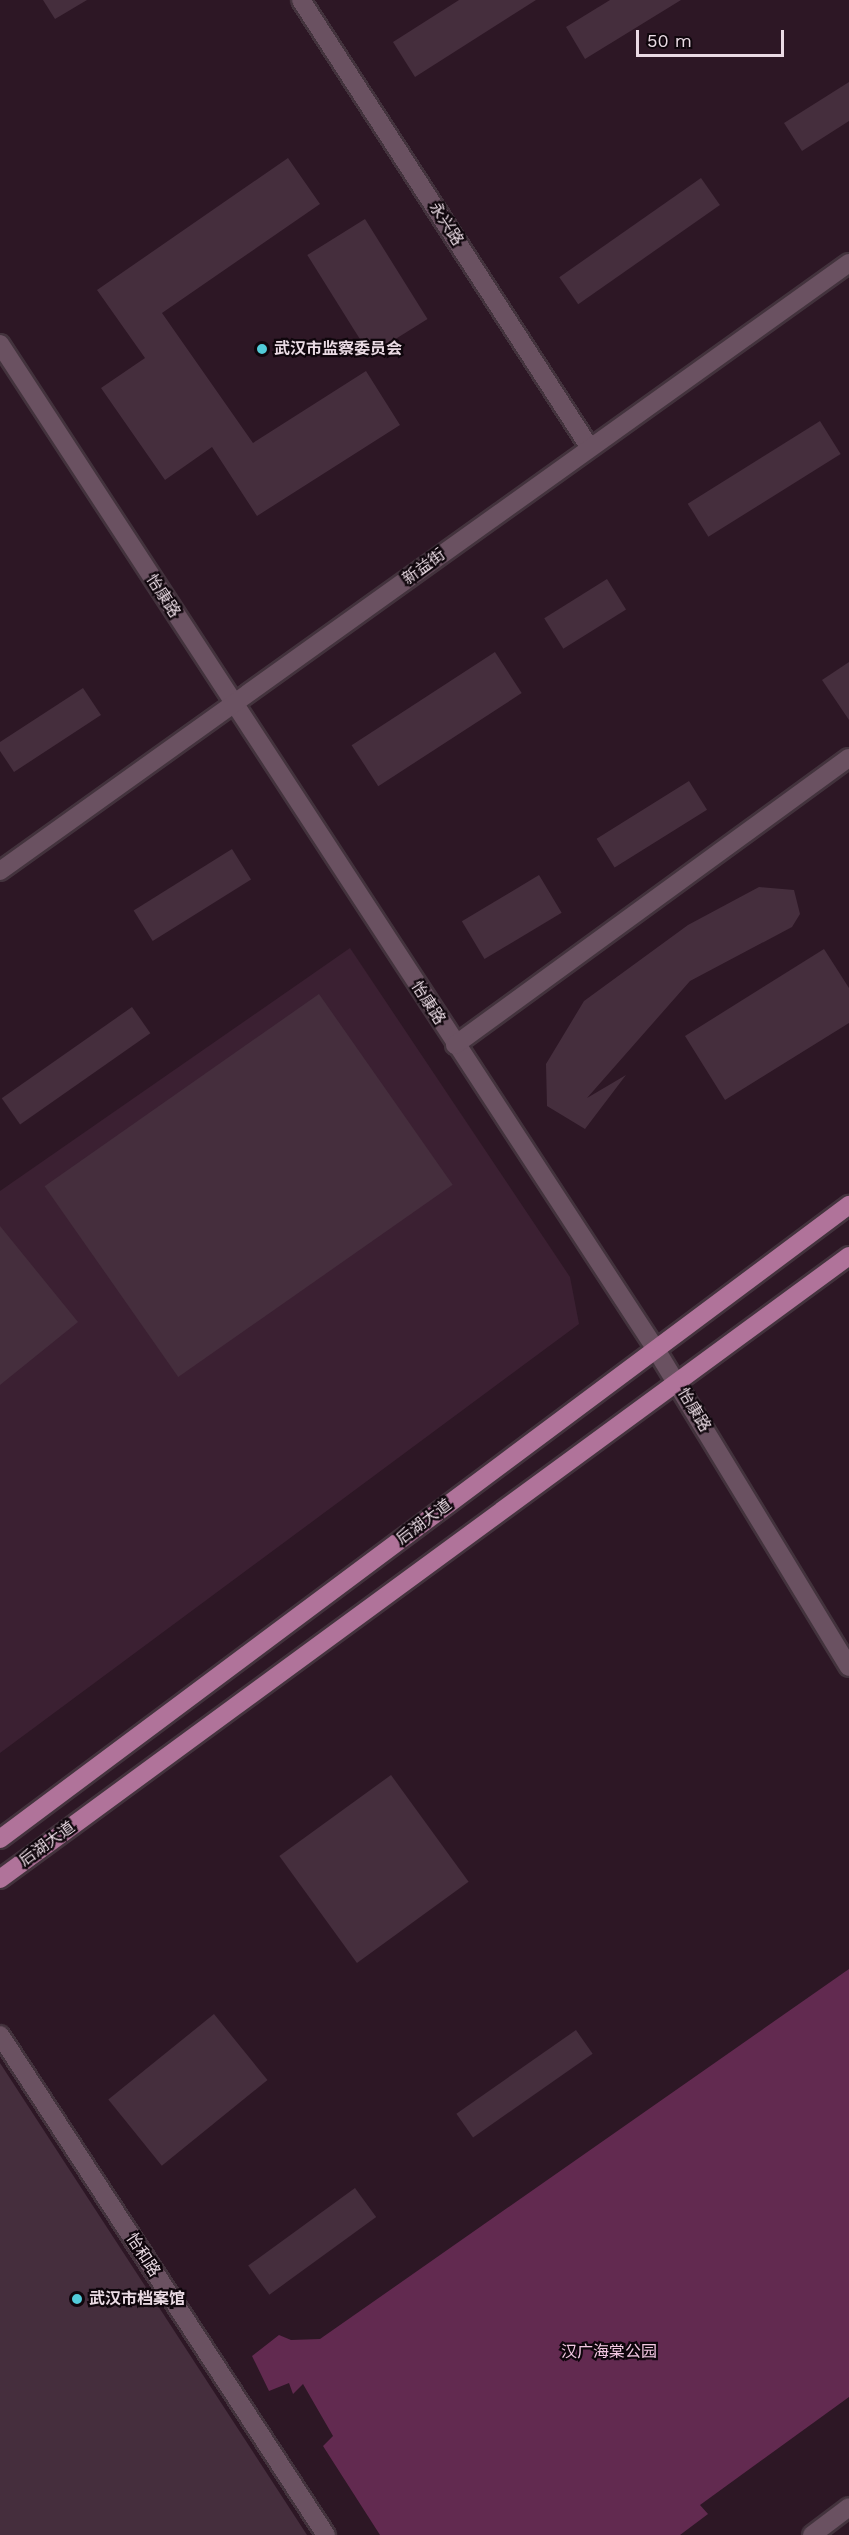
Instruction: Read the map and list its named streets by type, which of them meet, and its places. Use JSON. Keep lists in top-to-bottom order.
{
  "streets": {
    "main road": ["后湖大道"],
    "street": [
      "永兴路",
      "新益街",
      "怡康路",
      "怡和路"
    ]
  },
  "crossings": [
    ["永兴路", "新益街"],
    ["新益街", "怡康路"],
    ["怡康路", "后湖大道"]
  ],
  "parks": ["汉广海棠公园"],
  "places": ["武汉市监察委员会", "武汉市档案馆"],
  "scale_bar": "50 m"
}
